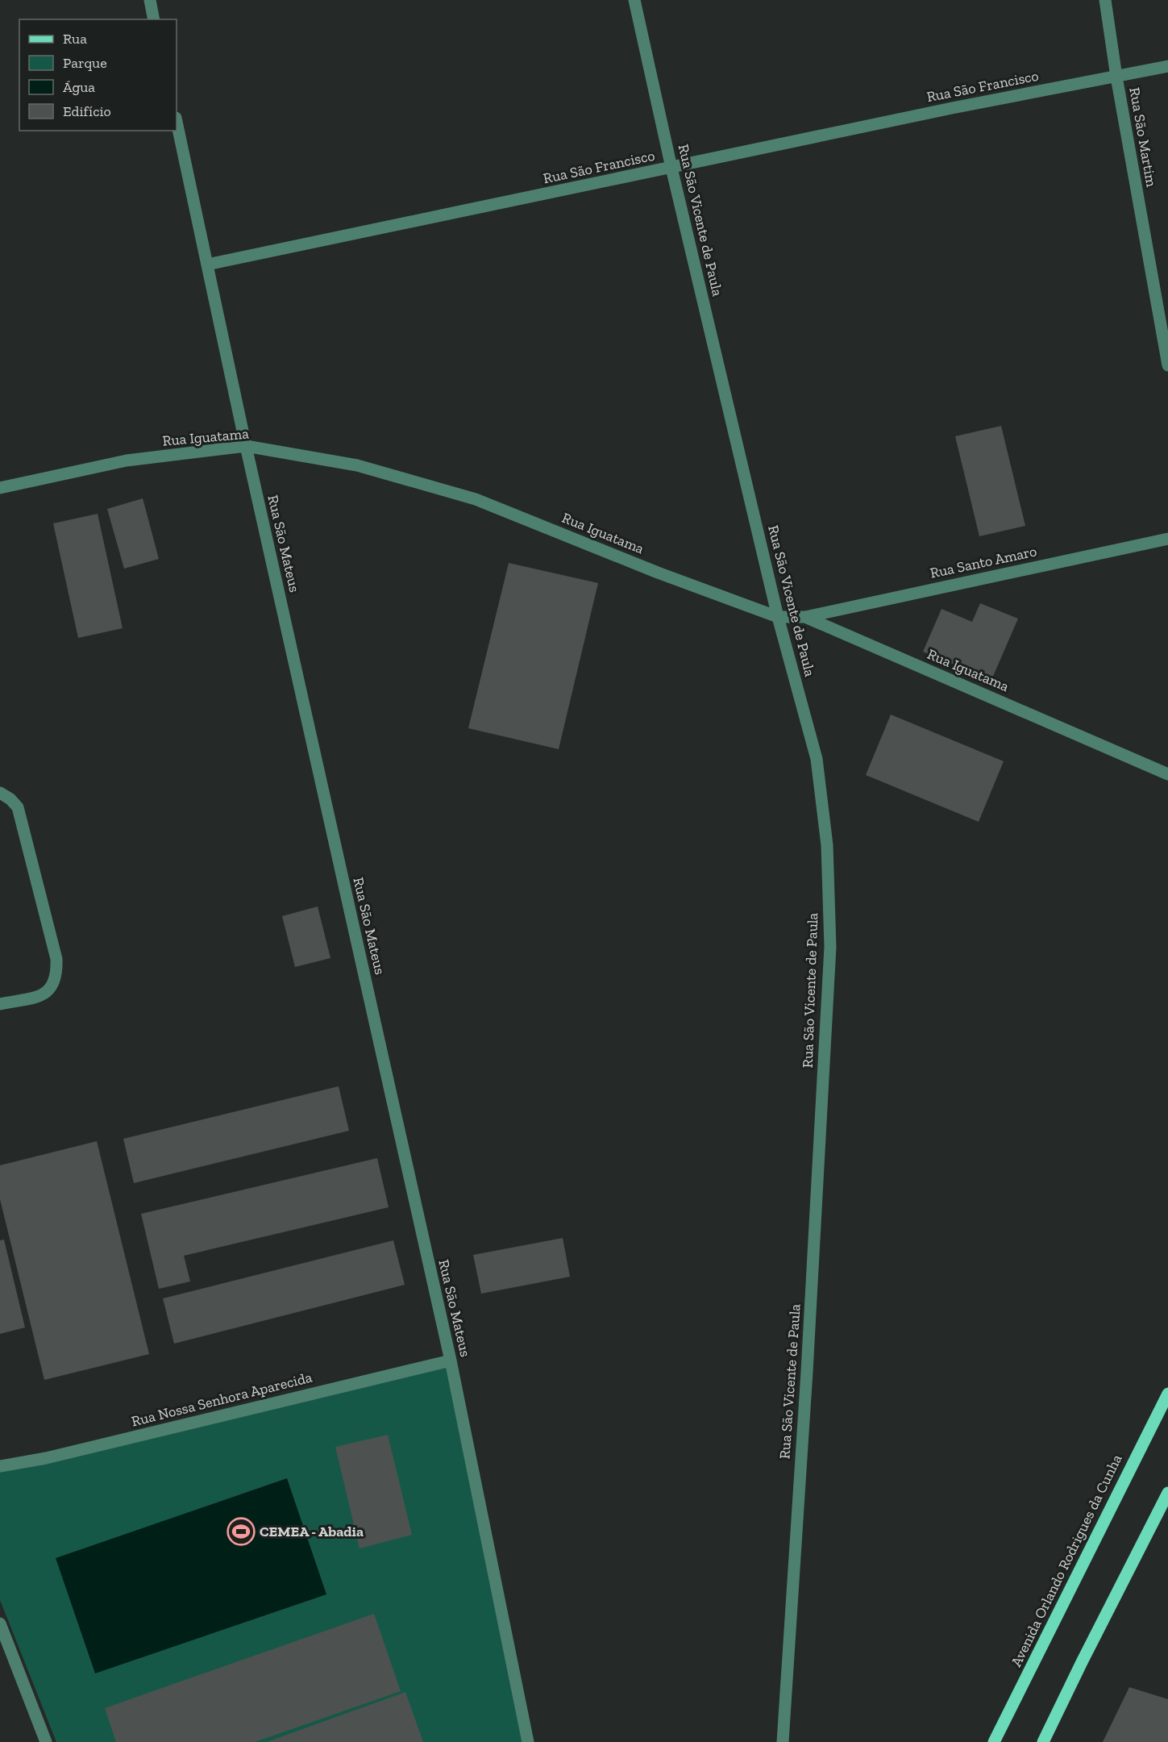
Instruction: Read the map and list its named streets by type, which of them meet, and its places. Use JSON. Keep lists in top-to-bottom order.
{
  "streets": {
    "main road": ["Avenida Orlando Rodrigues da Cunha"],
    "street": [
      "Rua São Francisco",
      "Rua São Martim",
      "Rua São Vicente de Paula",
      "Rua Iguatama",
      "Rua São Mateus",
      "Rua Santo Amaro",
      "Rua Nossa Senhora Aparecida"
    ]
  },
  "crossings": [
    ["Rua São Francisco", "Rua São Martim"],
    ["Rua São Francisco", "Rua São Vicente de Paula"],
    ["Rua São Francisco", "Rua São Mateus"],
    ["Rua São Vicente de Paula", "Rua Iguatama"],
    ["Rua Iguatama", "Rua São Mateus"],
    ["Rua Iguatama", "Rua Santo Amaro"],
    ["Rua São Mateus", "Rua Nossa Senhora Aparecida"]
  ],
  "places": {
    "sports": ["CEMEA - Abadia"]
  },
  "legend": [
    "Rua",
    "Parque",
    "Água",
    "Edifício"
  ]
}
